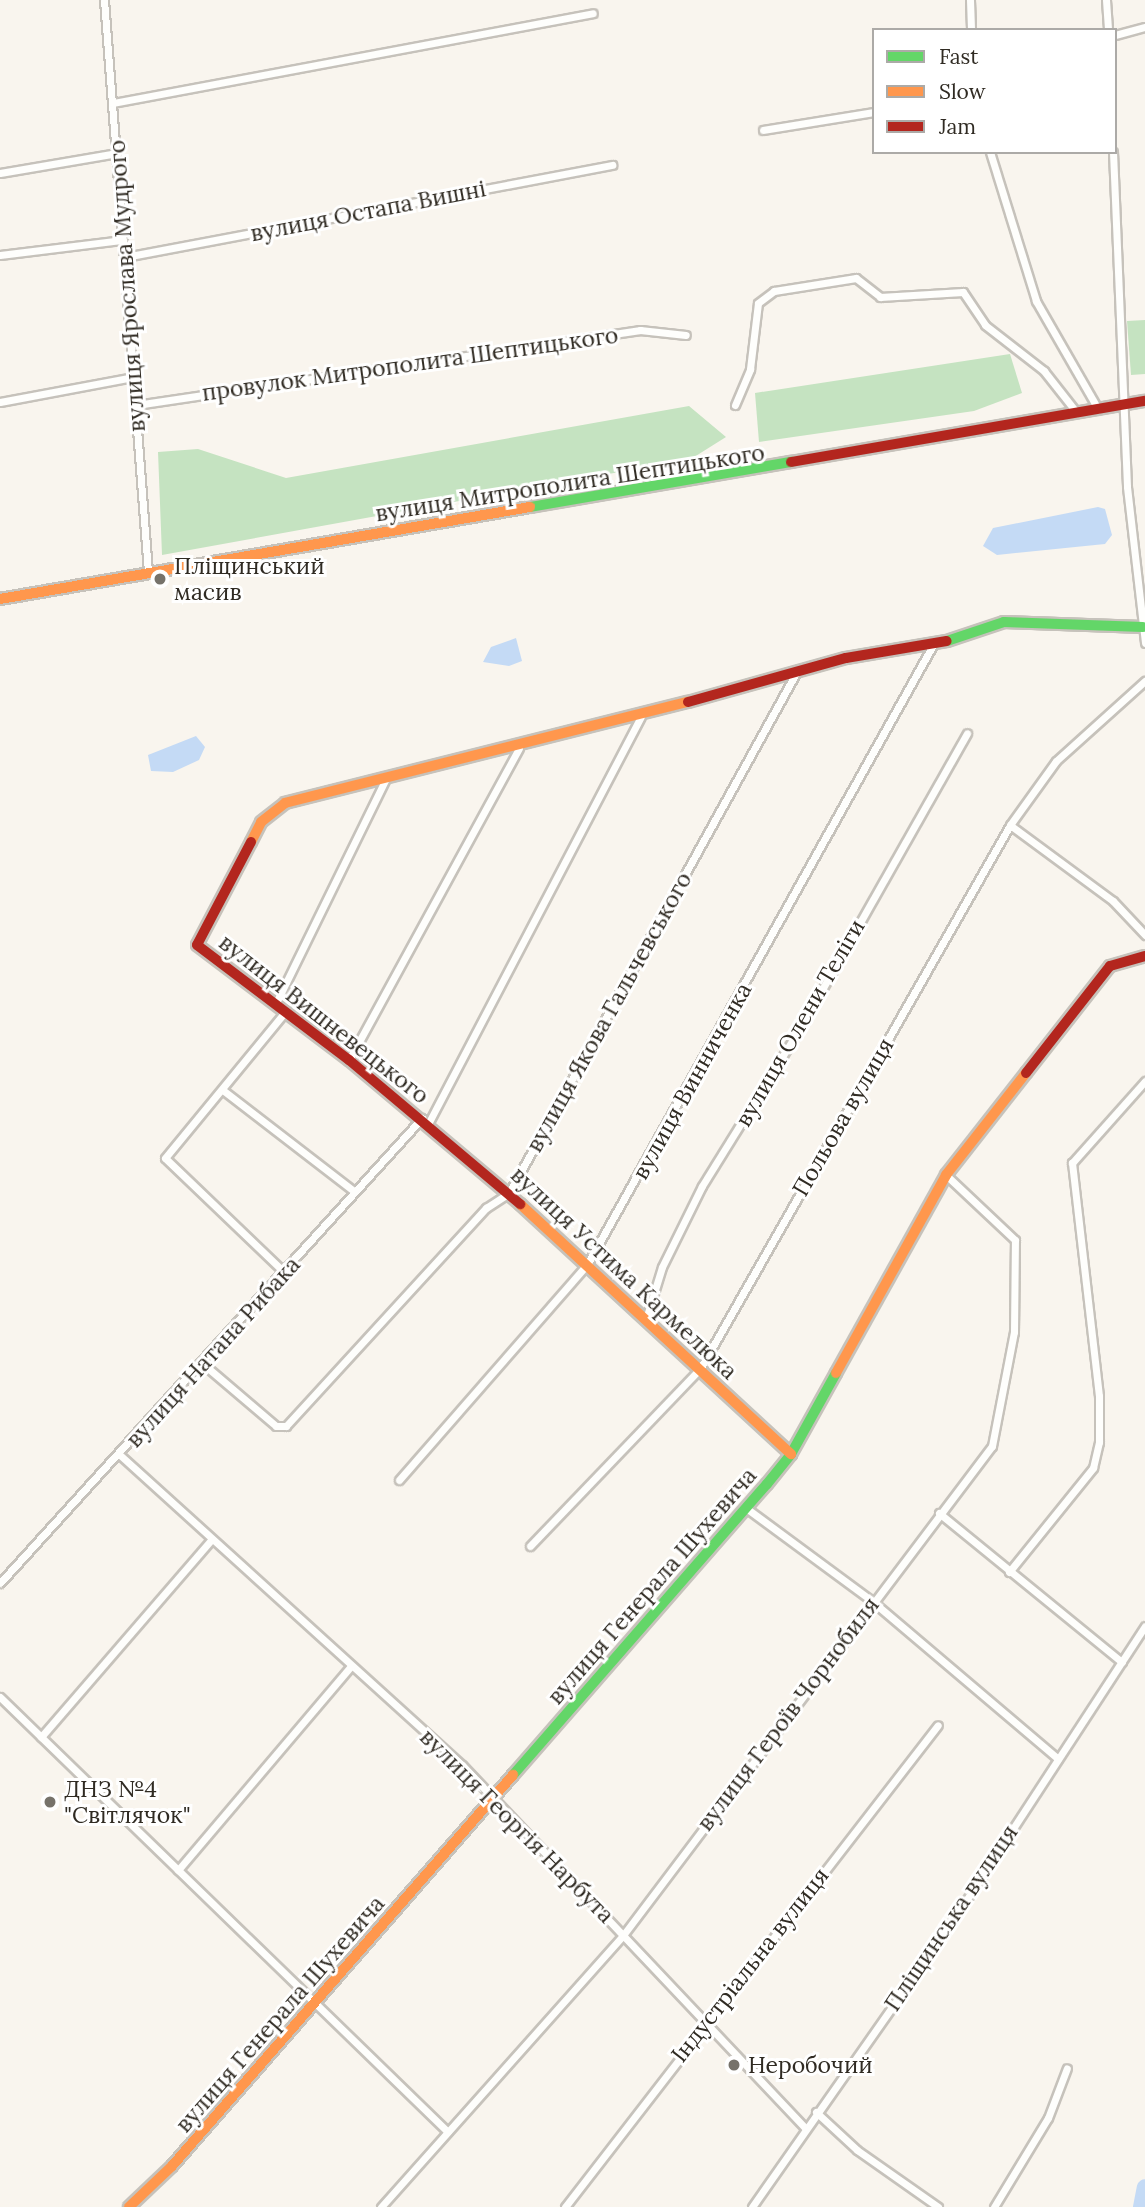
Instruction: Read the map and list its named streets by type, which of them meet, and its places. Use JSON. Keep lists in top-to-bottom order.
{
  "streets": {
    "street": [
      "вулиця Остапа Вишні",
      "вулиця Ярослава Мудрого",
      "провулок Митрополита Шептицького",
      "вулиця Митрополита Шептицького",
      "вулиця Якова Гальчевського",
      "вулиця Вишневецького",
      "вулиця Олени Теліги",
      "вулиця Винниченка",
      "Польова вулиця",
      "вулиця Устима Кармелюка",
      "вулиця Натана Рибака",
      "вулиця Генерала Шухевича",
      "вулиця Героїв Чорнобиля",
      "вулиця Георгія Нарбута",
      "Пліщинська вулиця",
      "Індустріальна вулиця"
    ]
  },
  "crossings": [
    ["вулиця Остапа Вишні", "вулиця Ярослава Мудрого"],
    ["вулиця Ярослава Мудрого", "провулок Митрополита Шептицького"],
    ["вулиця Ярослава Мудрого", "вулиця Митрополита Шептицького"],
    ["вулиця Якова Гальчевського", "вулиця Устима Кармелюка"],
    ["вулиця Якова Гальчевського", "вулиця Натана Рибака"],
    ["вулиця Вишневецького", "вулиця Устима Кармелюка"],
    ["вулиця Вишневецького", "вулиця Натана Рибака"],
    ["вулиця Олени Теліги", "вулиця Устима Кармелюка"],
    ["вулиця Винниченка", "вулиця Устима Кармелюка"],
    ["Польова вулиця", "вулиця Устима Кармелюка"],
    ["вулиця Устима Кармелюка", "вулиця Натана Рибака"],
    ["вулиця Устима Кармелюка", "вулиця Генерала Шухевича"],
    ["вулиця Натана Рибака", "вулиця Георгія Нарбута"],
    ["вулиця Генерала Шухевича", "вулиця Героїв Чорнобиля"],
    ["вулиця Генерала Шухевича", "вулиця Георгія Нарбута"],
    ["вулиця Героїв Чорнобиля", "вулиця Георгія Нарбута"],
    ["вулиця Георгія Нарбута", "Пліщинська вулиця"],
    ["вулиця Георгія Нарбута", "Індустріальна вулиця"]
  ],
  "places": ["Пліщинський масив", "ДНЗ №4 \"Світлячок\"", "Неробочий"],
  "legend": ["Fast", "Slow", "Jam"]
}
